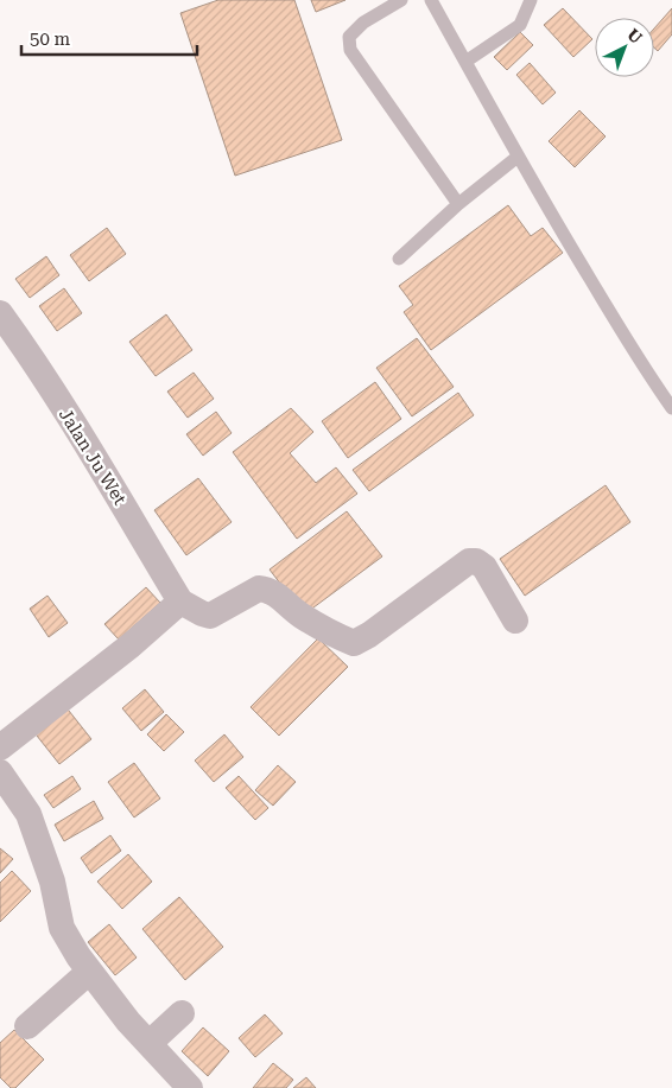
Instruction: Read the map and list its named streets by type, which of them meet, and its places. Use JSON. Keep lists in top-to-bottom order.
{
  "streets": {
    "street": ["Jalan Ju Wet"]
  },
  "scale_bar": "50 m",
  "north": "top right"
}
